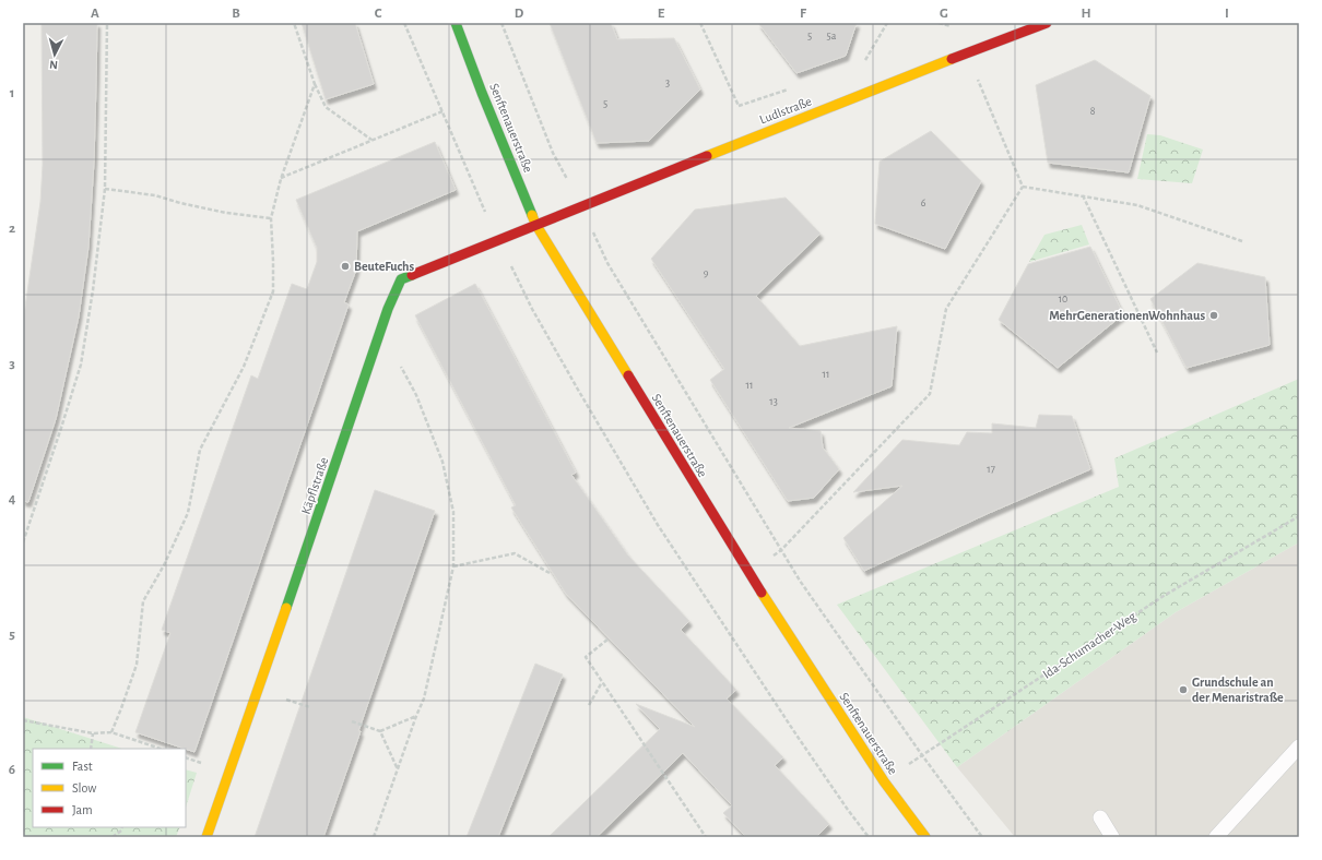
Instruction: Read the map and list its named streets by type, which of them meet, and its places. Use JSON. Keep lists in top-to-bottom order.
{
  "streets": {
    "street": ["Ludlstraße", "Senftenauerstraße", "Käpflstraße"],
    "path": ["Ida-Schumacher-Weg"]
  },
  "crossings": [
    ["Ludlstraße", "Senftenauerstraße"],
    ["Ludlstraße", "Käpflstraße"],
    ["Senftenauerstraße", "Käpflstraße"],
    ["Senftenauerstraße", "Ida-Schumacher-Weg"]
  ],
  "places": ["BeuteFuchs", "MehrGenerationenWohnhaus", "Grundschule an der Menaristraße"],
  "house_numbers": [
    "5",
    "5a",
    "3",
    "5",
    "8",
    "6",
    "9",
    "10",
    "11",
    "11",
    "13",
    "17"
  ],
  "legend": ["Fast", "Slow", "Jam"],
  "north": "bottom",
  "grid": {
    "columns": [
      "A",
      "B",
      "C",
      "D",
      "E",
      "F",
      "G",
      "H",
      "I"
    ],
    "rows": [
      "1",
      "2",
      "3",
      "4",
      "5",
      "6"
    ]
  }
}
